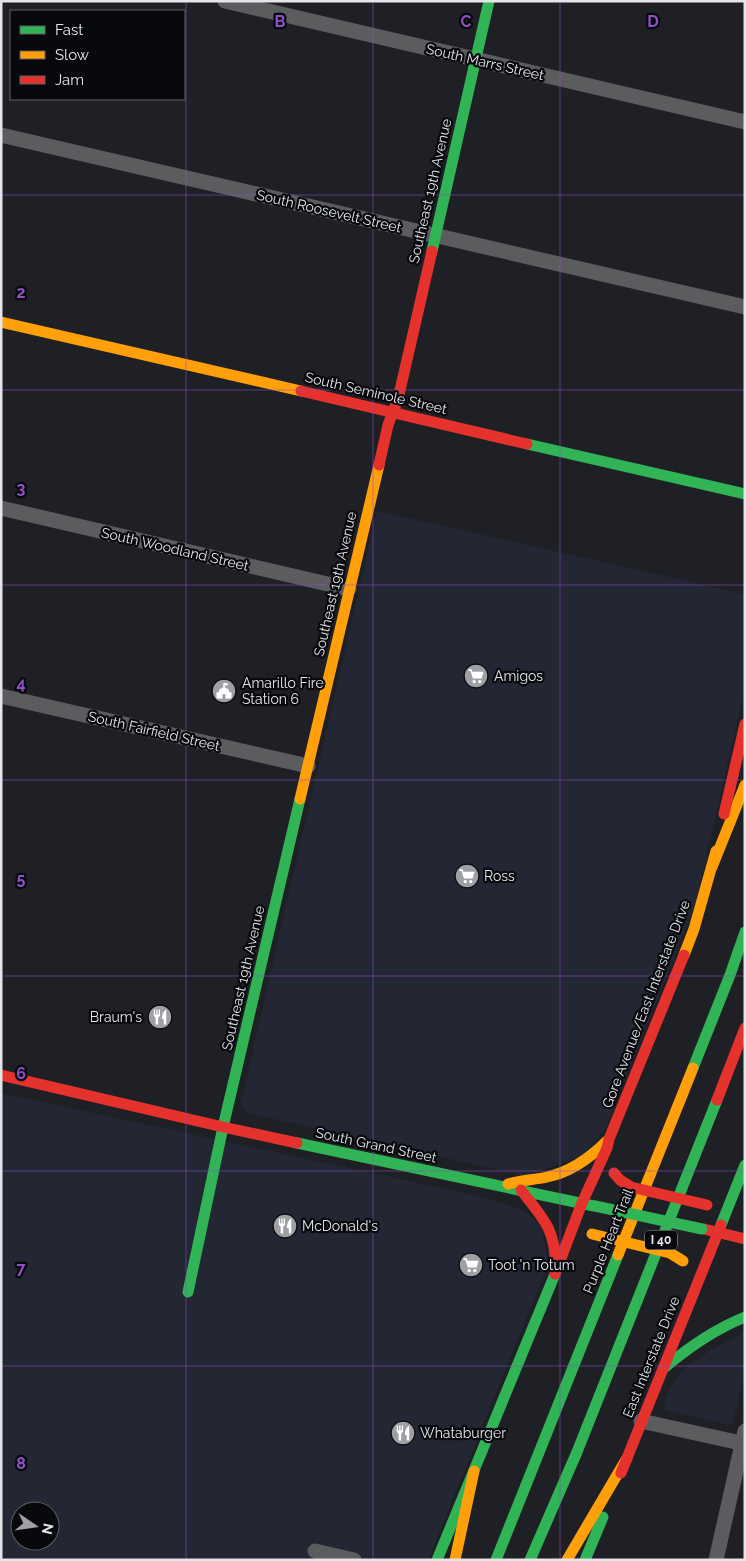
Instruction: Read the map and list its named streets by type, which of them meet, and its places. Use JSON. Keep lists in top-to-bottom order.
{
  "streets": {
    "main road": [
      "Southeast 19th Avenue",
      "South Seminole Street",
      "Gore Avenue/East Interstate Drive",
      "South Grand Street",
      "I 40",
      "Purple Heart Trail",
      "East Interstate Drive"
    ],
    "street": [
      "South Marrs Street",
      "South Roosevelt Street",
      "South Woodland Street",
      "South Fairfield Street"
    ]
  },
  "crossings": [
    ["South Marrs Street", "Southeast 19th Avenue"],
    ["Southeast 19th Avenue", "South Roosevelt Street"],
    ["Southeast 19th Avenue", "South Seminole Street"],
    ["Southeast 19th Avenue", "South Woodland Street"],
    ["Southeast 19th Avenue", "South Fairfield Street"],
    ["Southeast 19th Avenue", "South Grand Street"],
    ["Gore Avenue/East Interstate Drive", "South Grand Street"],
    ["South Grand Street", "East Interstate Drive"]
  ],
  "places": {
    "supermarket": ["Amigos", "Ross", "Toot 'n Totum"],
    "public building": ["Amarillo Fire Station 6"],
    "restaurant": ["Braum's", "McDonald's", "Whataburger"]
  },
  "legend": ["Fast", "Slow", "Jam"],
  "north": "right",
  "grid": {
    "columns": ["B", "C", "D"],
    "rows": [
      "2",
      "3",
      "4",
      "5",
      "6",
      "7",
      "8"
    ]
  }
}
